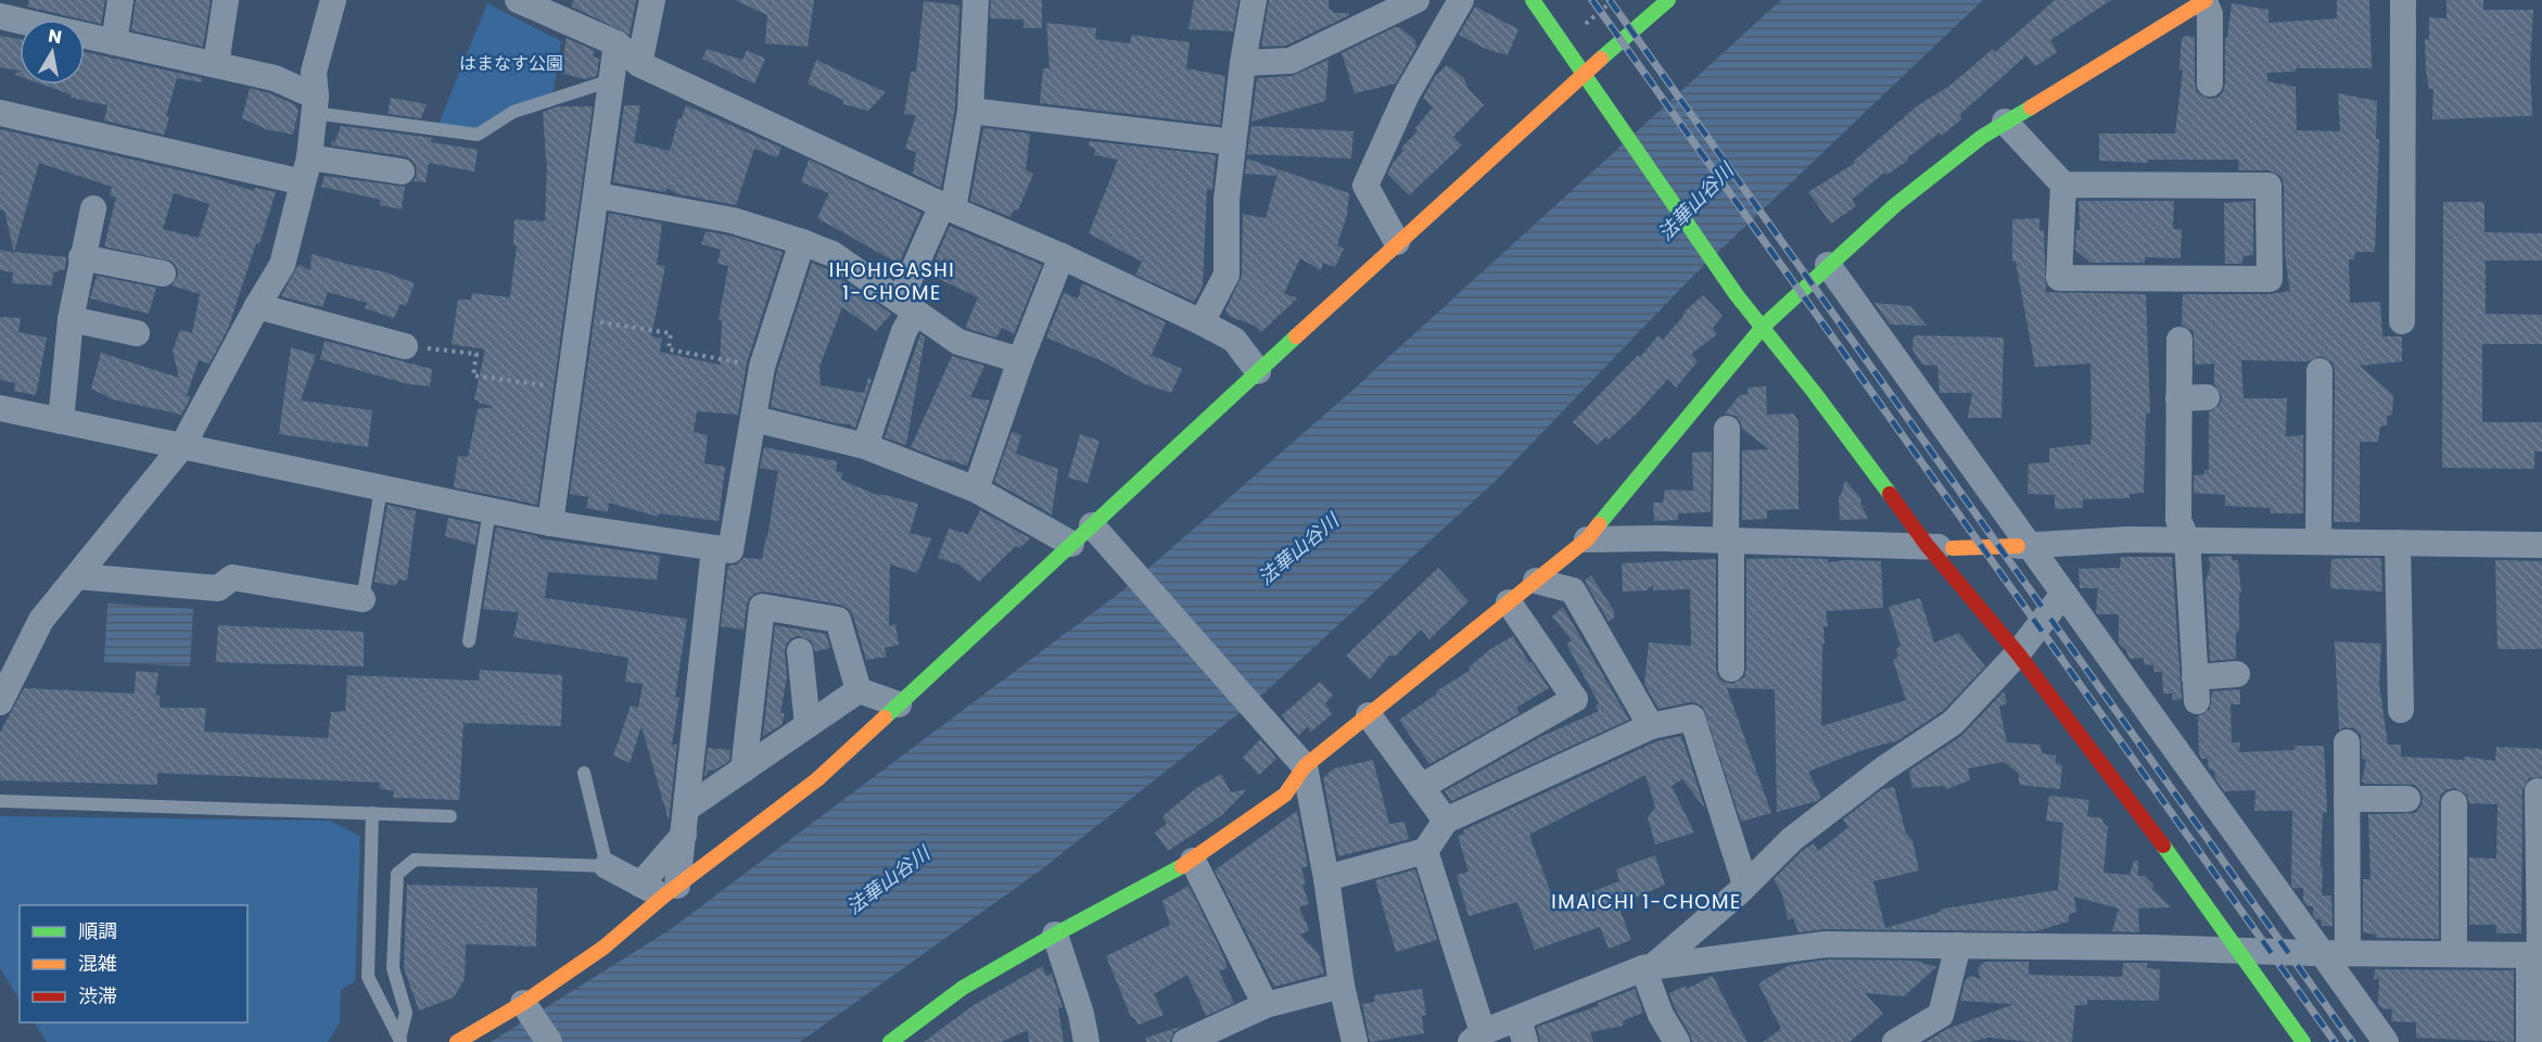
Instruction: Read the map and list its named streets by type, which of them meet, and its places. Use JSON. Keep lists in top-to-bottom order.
{
  "districts": ["IHOHIGASHI 1-CHOME", "IMAICHI 1-CHOME"],
  "water": ["法華山谷川"],
  "parks": ["はまなす公園"],
  "legend": ["順調", "混雑", "渋滞"],
  "north": "top"
}
